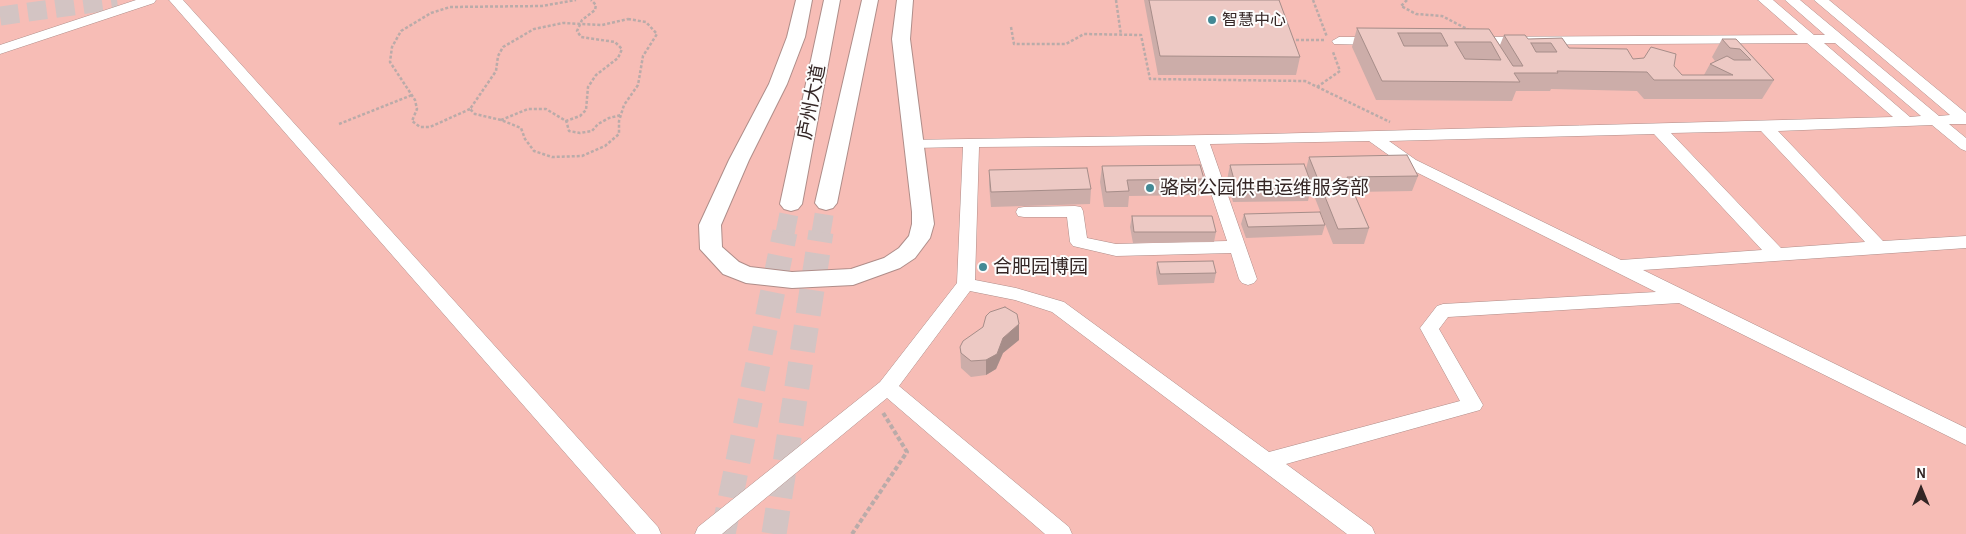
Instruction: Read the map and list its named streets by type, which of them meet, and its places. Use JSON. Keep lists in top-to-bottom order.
{
  "streets": {
    "main road": ["庐州大道"]
  },
  "places": ["智慧中心", "骆岗公园供电运维服务部", "合肥园博园"],
  "north": "top"
}
